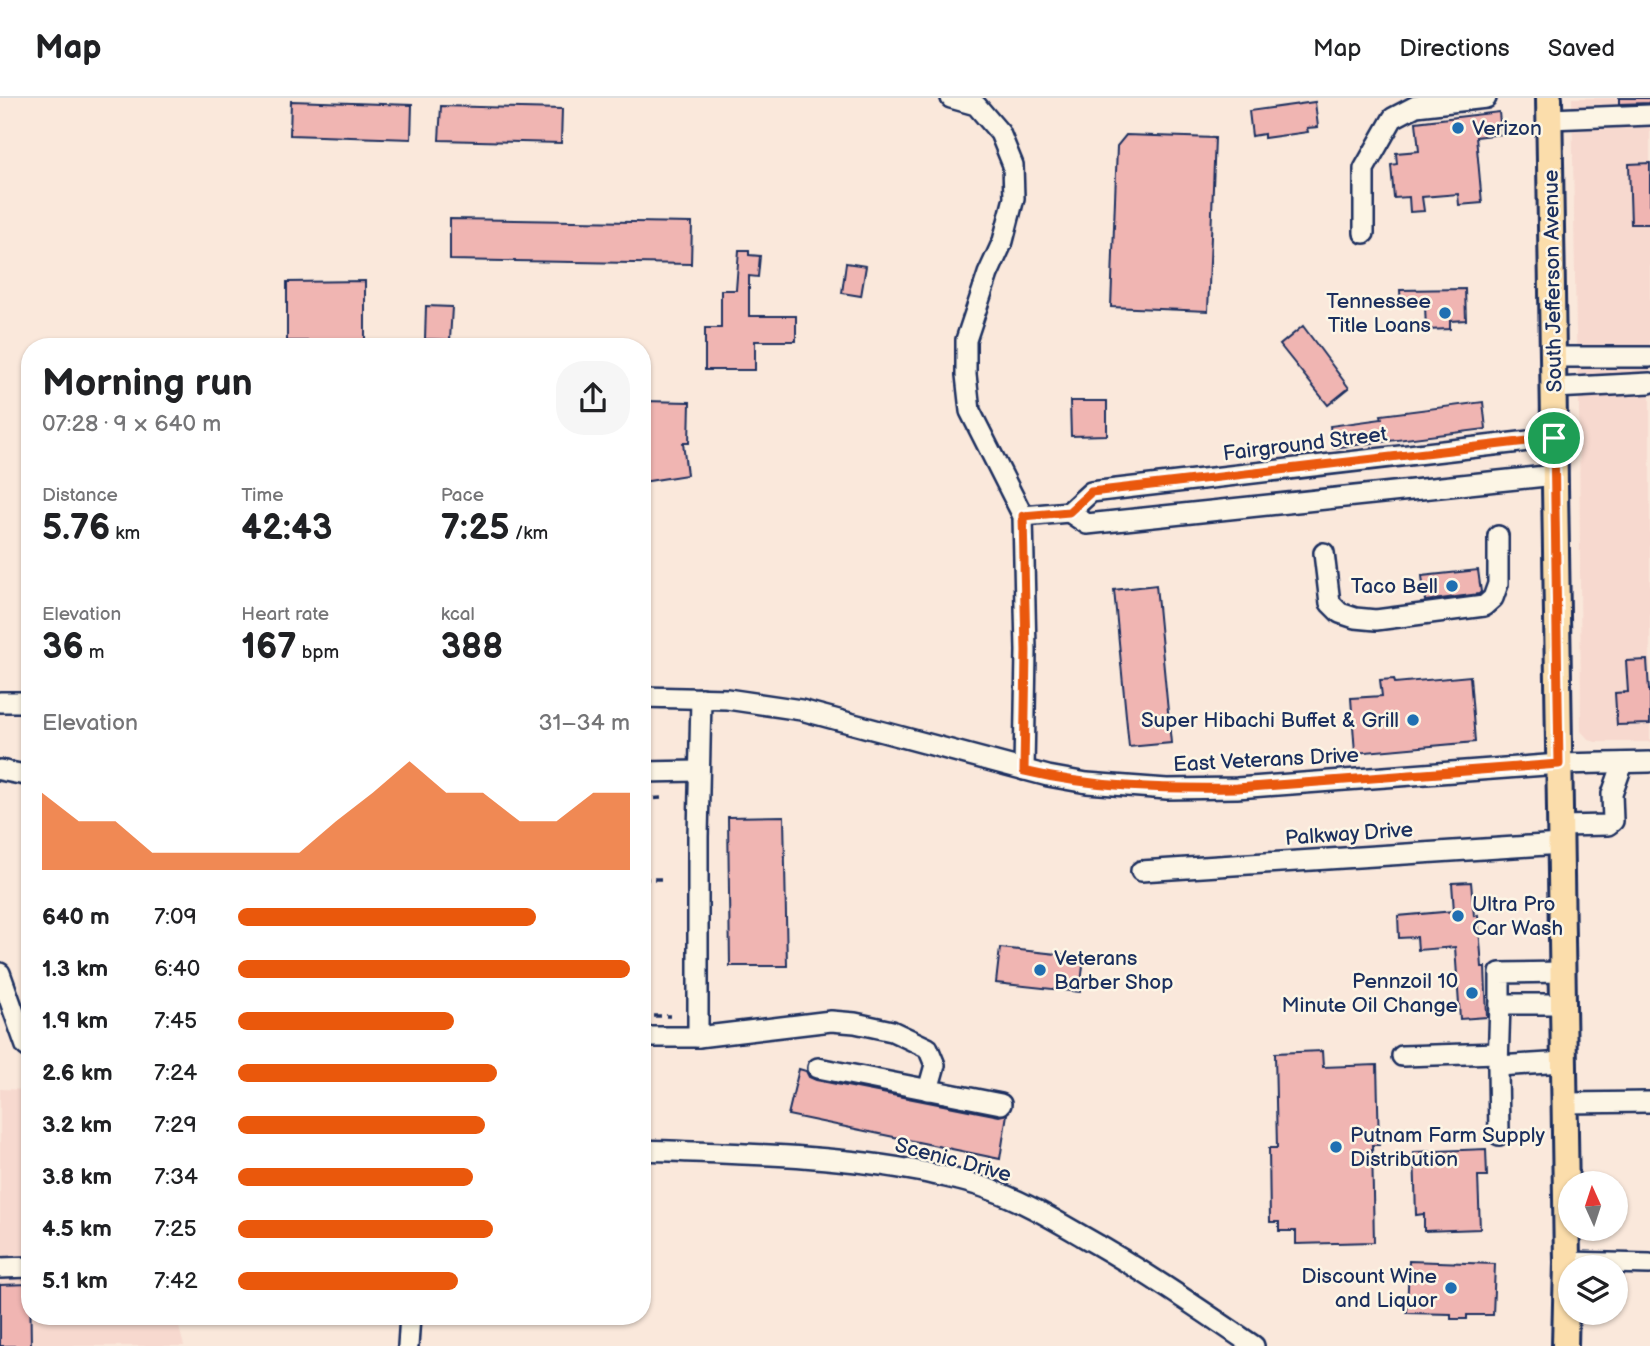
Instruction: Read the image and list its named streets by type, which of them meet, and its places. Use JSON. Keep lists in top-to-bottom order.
{
  "streets": {
    "main road": ["South Jefferson Avenue"],
    "street": [
      "Fairground Street",
      "East Veterans Drive",
      "Palkway Drive",
      "Scenic Drive"
    ]
  },
  "crossings": [
    ["South Jefferson Avenue", "Fairground Street"],
    ["South Jefferson Avenue", "East Veterans Drive"],
    ["South Jefferson Avenue", "Palkway Drive"],
    ["East Veterans Drive", "Palkway Drive"]
  ],
  "places": [
    "Verizon",
    "Tennessee Title Loans",
    "Taco Bell",
    "Super Hibachi Buffet & Grill",
    "Ultra Pro Car Wash",
    "Veterans Barber Shop",
    "Pennzoil 10 Minute Oil Change",
    "Putnam Farm Supply Distribution",
    "Discount Wine and Liquor"
  ],
  "north": "top",
  "page": {
    "header": "Map",
    "nav": ["Map", "Directions", "Saved"],
    "heading": ["Morning run", "07:28 · 9 × 640 m"],
    "stats": [
      ["Distance", "5.76 km"],
      ["Time", "42:43"],
      ["Pace", "7:25 /km"],
      ["Elevation", "36 m"],
      ["Heart rate", "167 bpm"],
      ["kcal", "388"]
    ],
    "chart": ["Elevation", "31–34 m"],
    "list": [
      {
        "name": "640 m",
        "note": "7:09"
      },
      {
        "name": "1.3 km",
        "note": "6:40"
      },
      {
        "name": "1.9 km",
        "note": "7:45"
      },
      {
        "name": "2.6 km",
        "note": "7:24"
      },
      {
        "name": "3.2 km",
        "note": "7:29"
      },
      {
        "name": "3.8 km",
        "note": "7:34"
      },
      {
        "name": "4.5 km",
        "note": "7:25"
      },
      {
        "name": "5.1 km",
        "note": "7:42"
      }
    ]
  }
}
